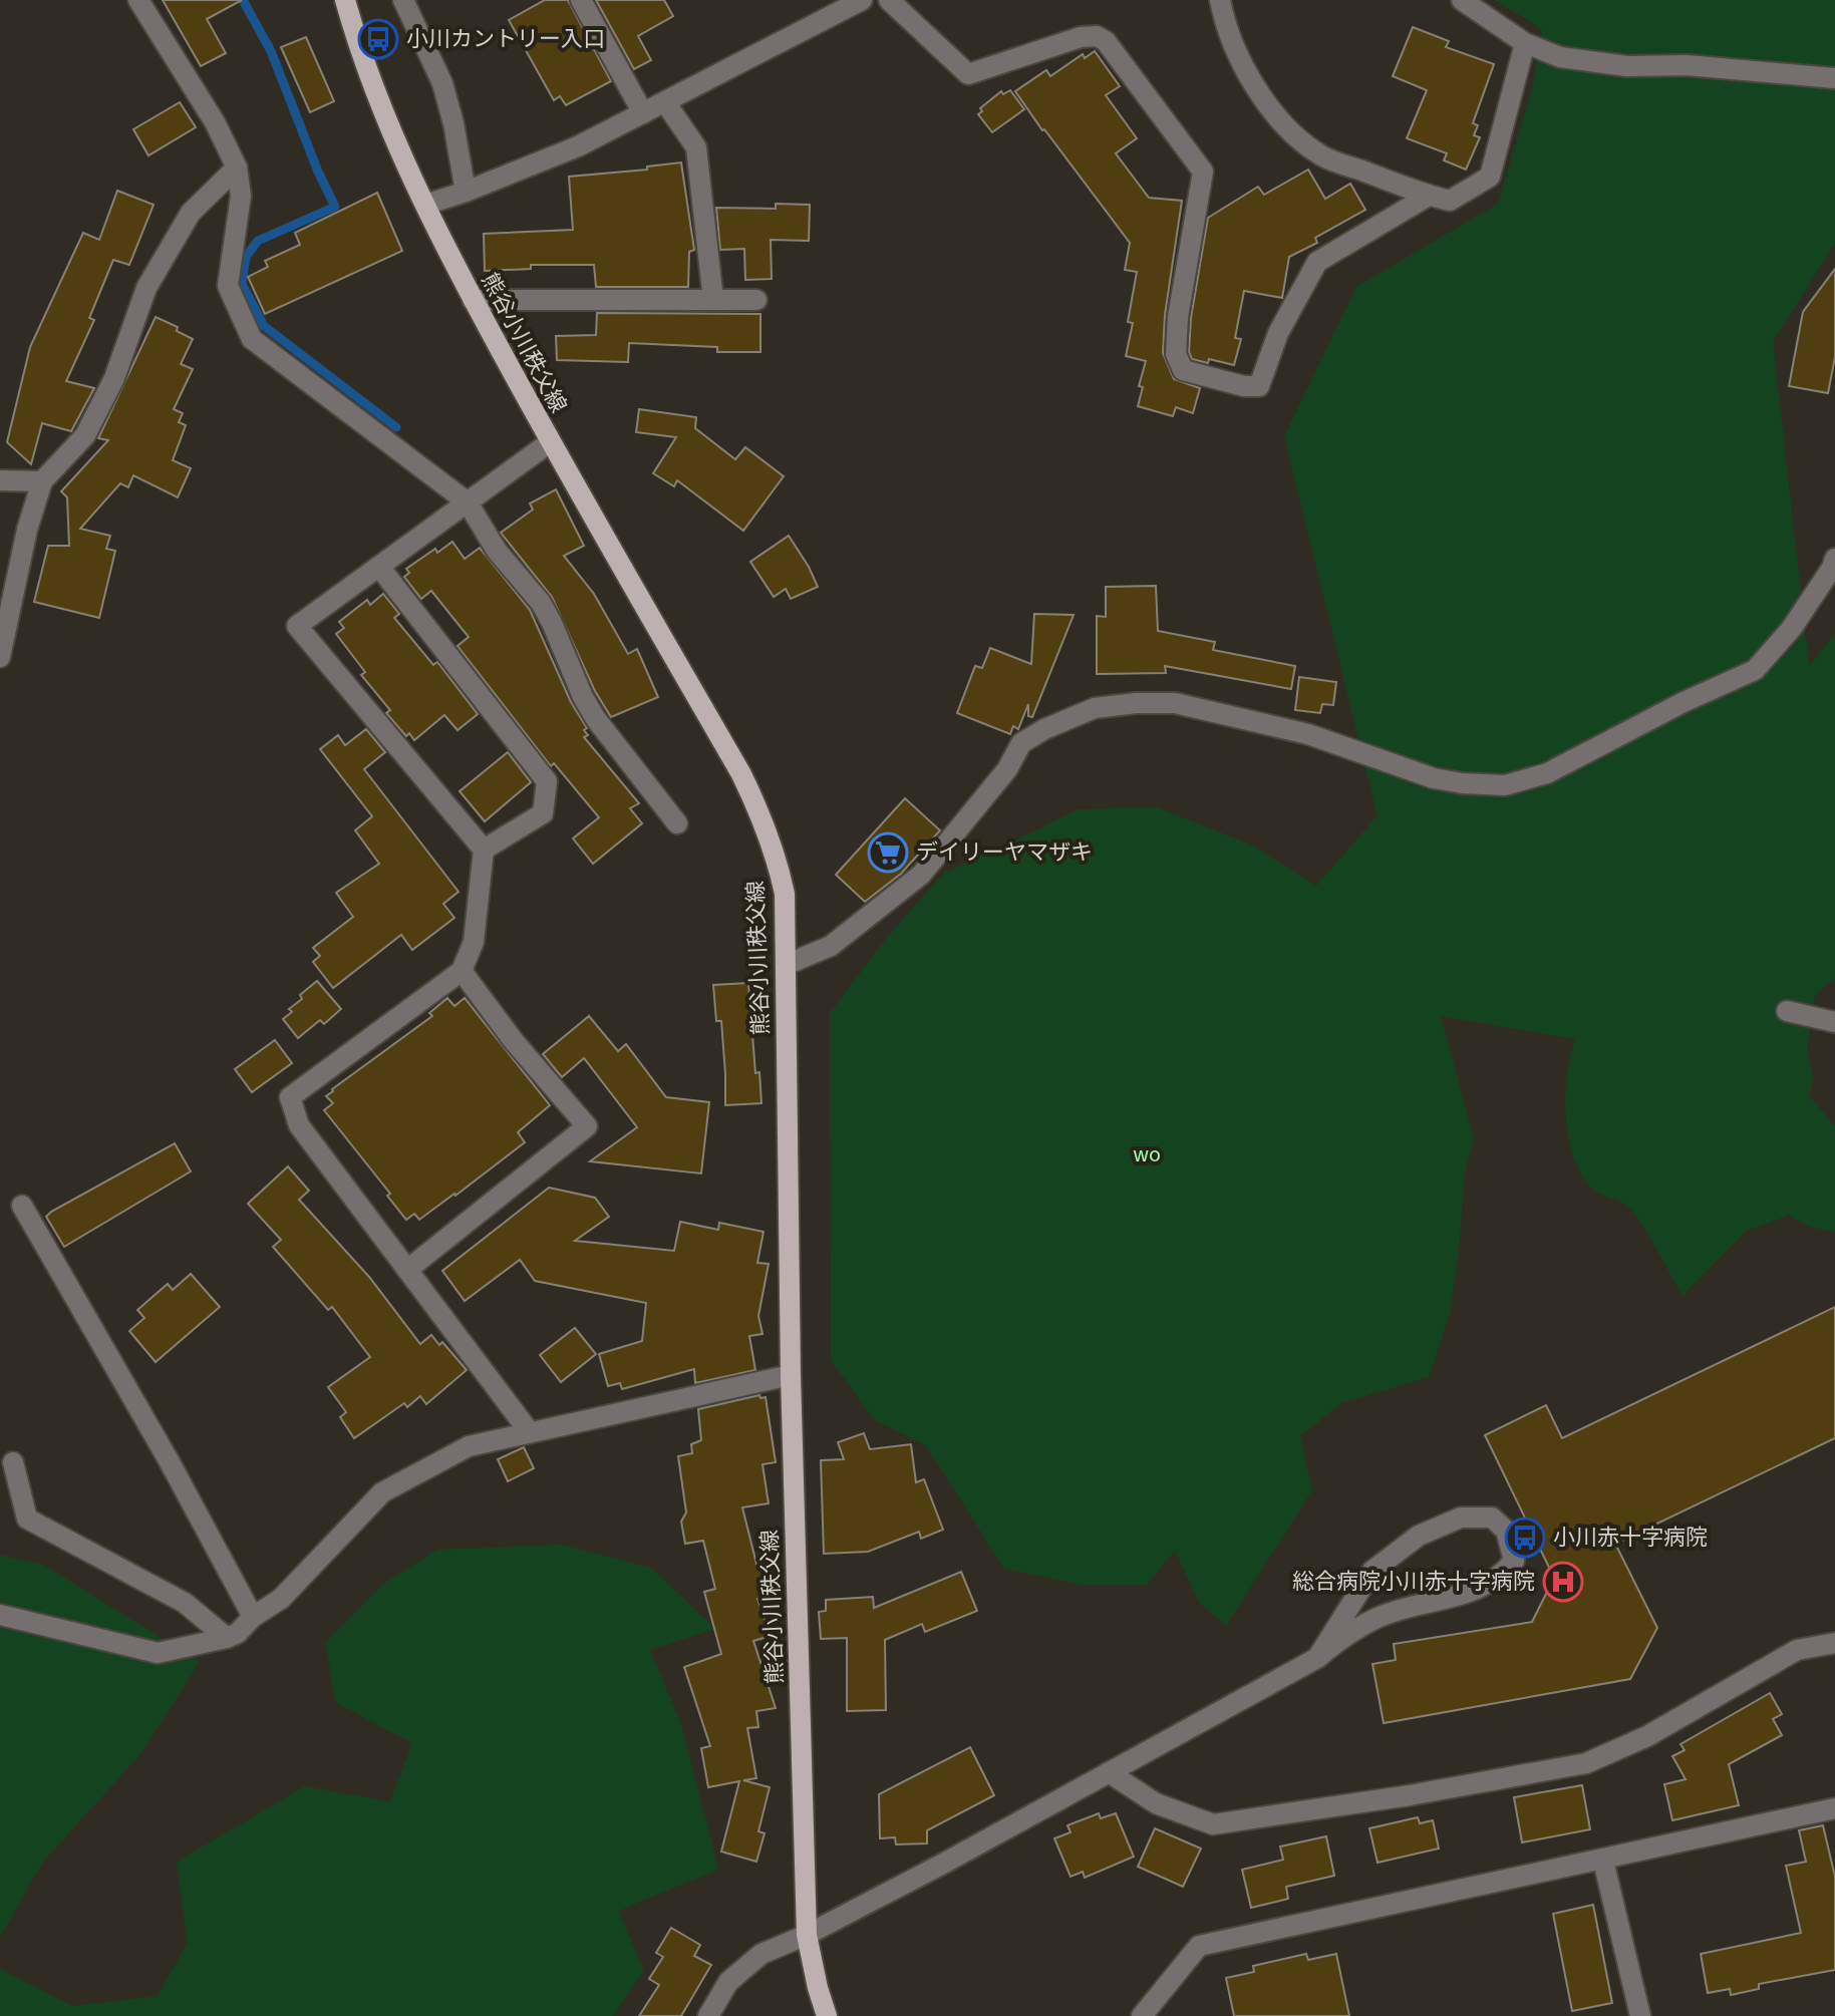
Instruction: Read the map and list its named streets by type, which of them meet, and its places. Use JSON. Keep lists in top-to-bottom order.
{
  "streets": {
    "main road": ["熊谷小川秩父線"]
  },
  "parks": ["wo"],
  "places": {
    "bus stop": ["小川カントリー入口", "小川赤十字病院"],
    "supermarket": ["デイリーヤマザキ"],
    "hospital": ["総合病院小川赤十字病院"]
  }
}
